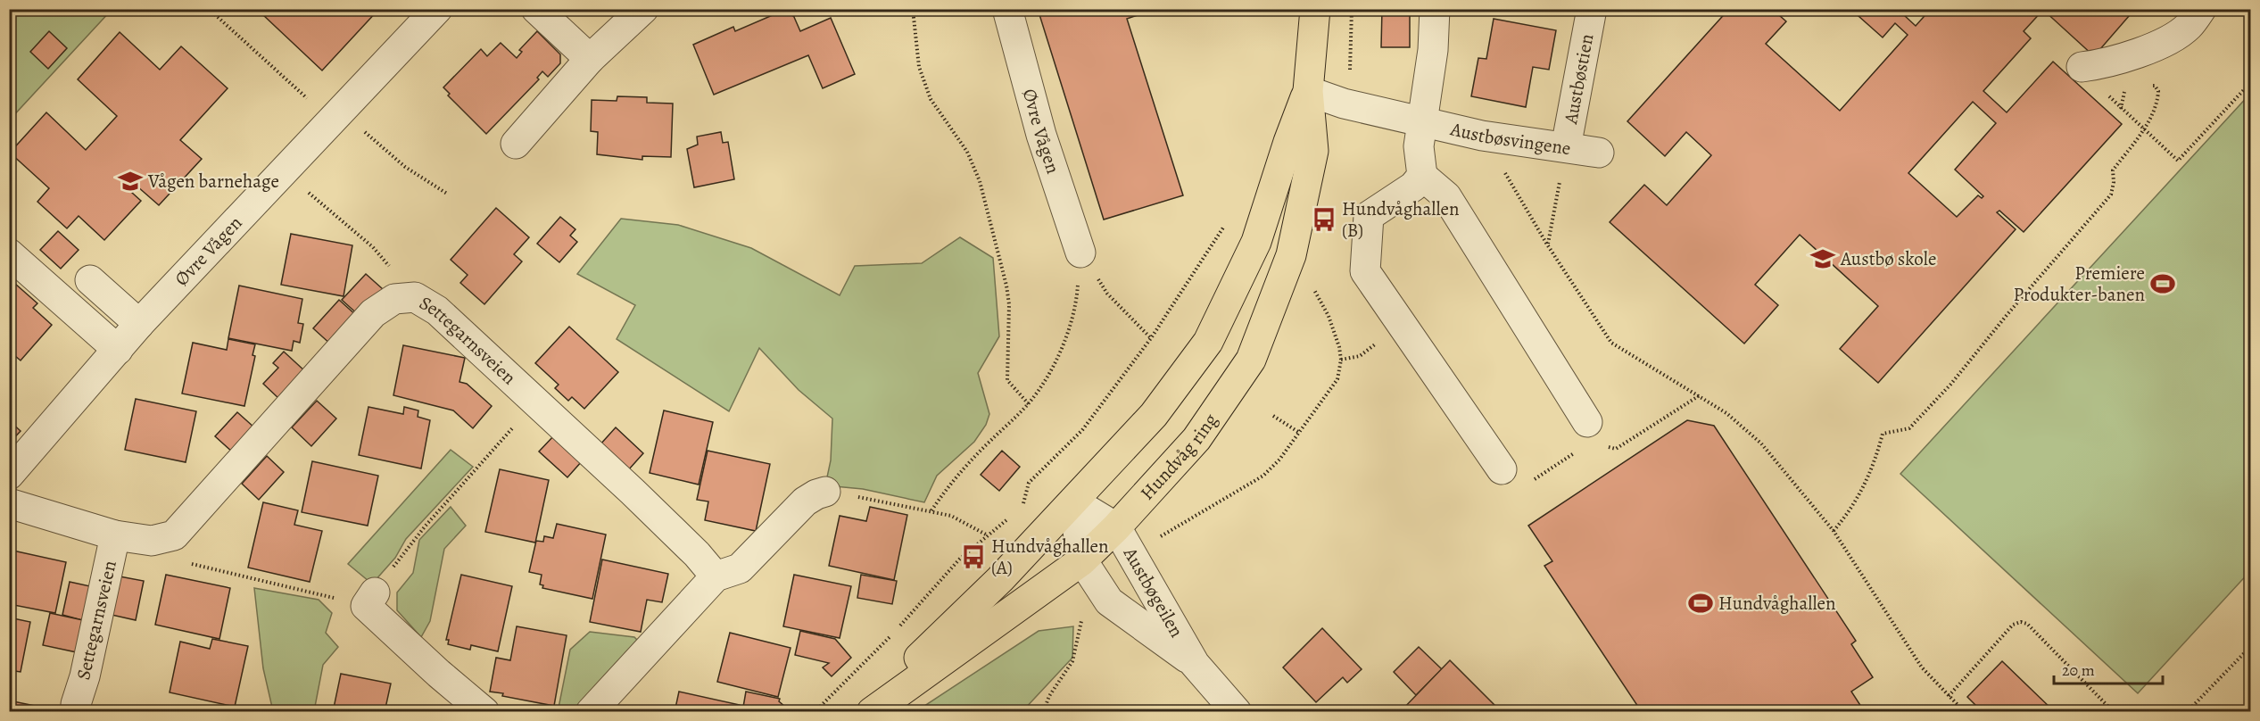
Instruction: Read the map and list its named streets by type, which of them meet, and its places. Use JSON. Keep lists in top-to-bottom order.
{
  "streets": {
    "main road": ["Hundvåg ring"],
    "street": [
      "Austbøstien",
      "Øvre Vågen",
      "Austbøsvingene",
      "Settegarnsveien",
      "Austbøgeilen"
    ]
  },
  "crossings": [
    ["Austbøstien", "Austbøsvingene"],
    ["Austbøsvingene", "Hundvåg ring"],
    ["Hundvåg ring", "Austbøgeilen"]
  ],
  "places": {
    "school or university": ["Vågen barnehage", "Austbø skole"],
    "bus stop": ["Hundvåghallen (B)", "Hundvåghallen (A)"],
    "sports": ["Premiere Produkter-banen", "Hundvåghallen"]
  },
  "scale_bar": "20 m"
}
